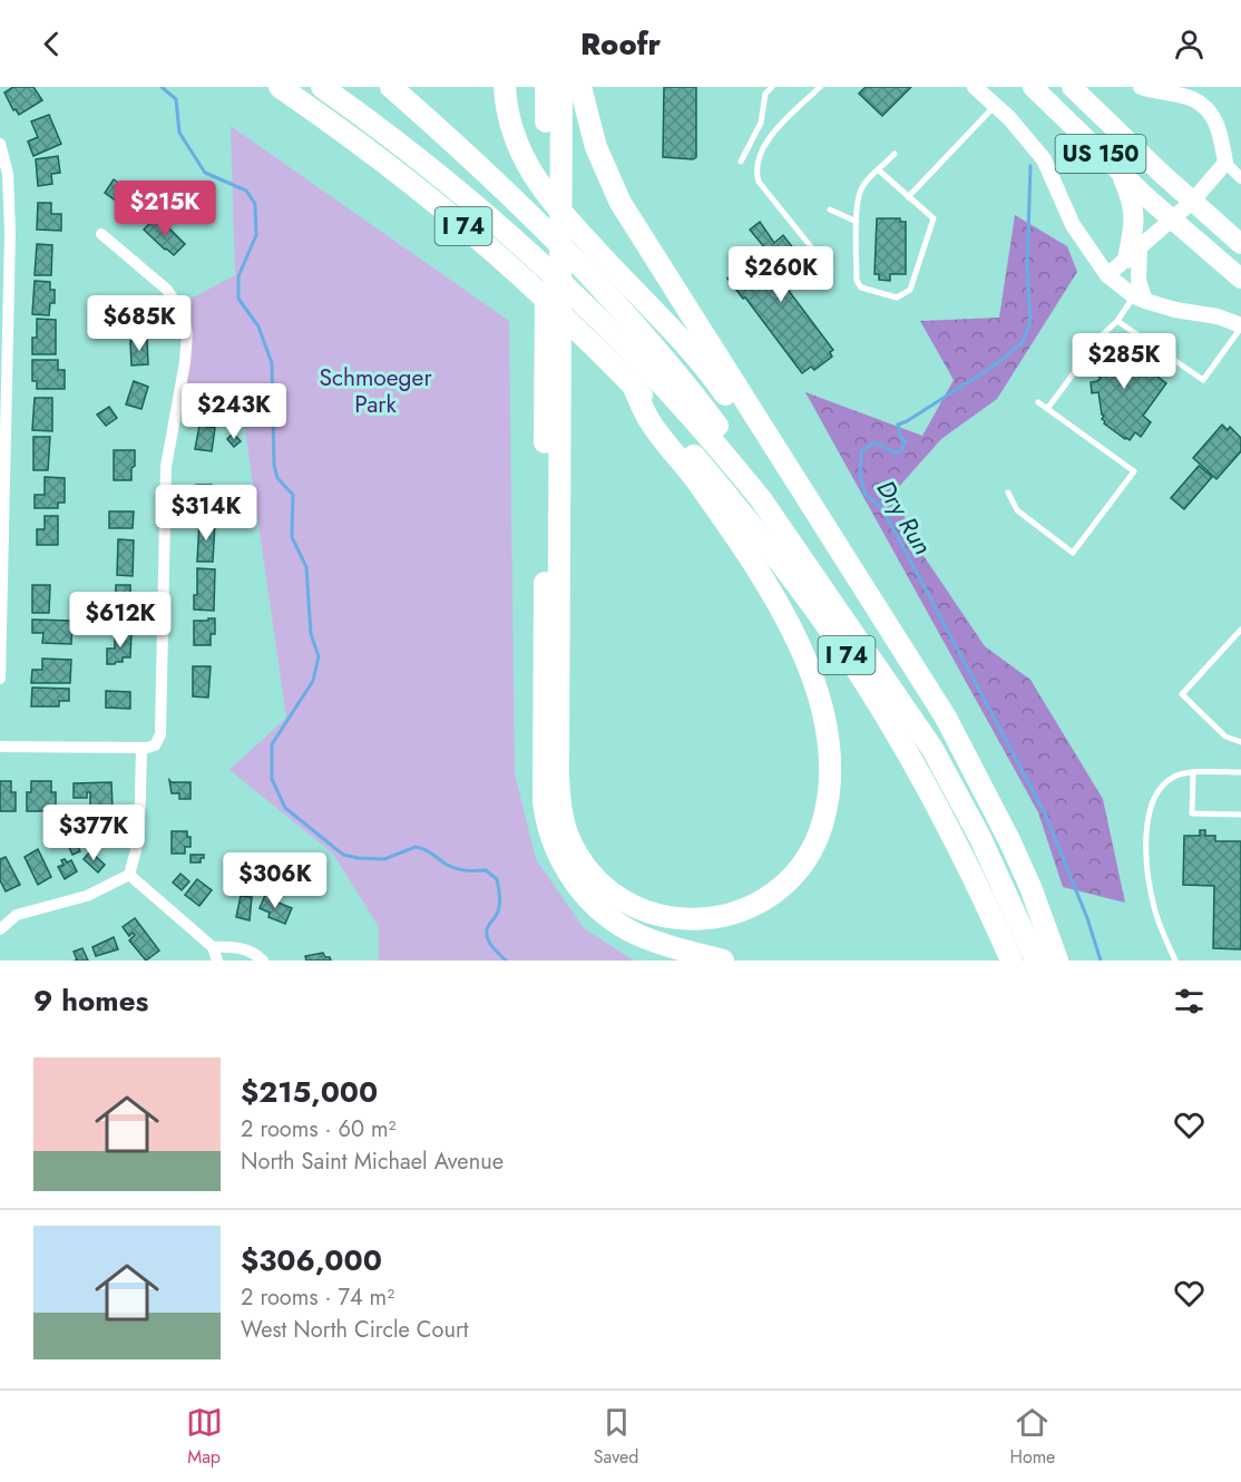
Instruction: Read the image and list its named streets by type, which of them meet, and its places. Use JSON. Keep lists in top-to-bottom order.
{
  "streets": {
    "highway": ["US 150", "I 74"]
  },
  "water": ["Dry Run"],
  "parks": ["Schmoeger Park"],
  "page": {
    "header": "Roofr",
    "price": [
      "$215K",
      "$260K",
      "$685K",
      "$285K",
      "$243K",
      "$314K",
      "$612K",
      "$377K",
      "$306K"
    ],
    "heading": "9 homes",
    "list": [
      {
        "name": "$215,000",
        "note": "2 rooms · 60 m² · North Saint Michael Avenue"
      },
      {
        "name": "$306,000",
        "note": "2 rooms · 74 m² · West North Circle Court"
      }
    ],
    "tabs": ["Map", "Saved", "Home"]
  }
}
